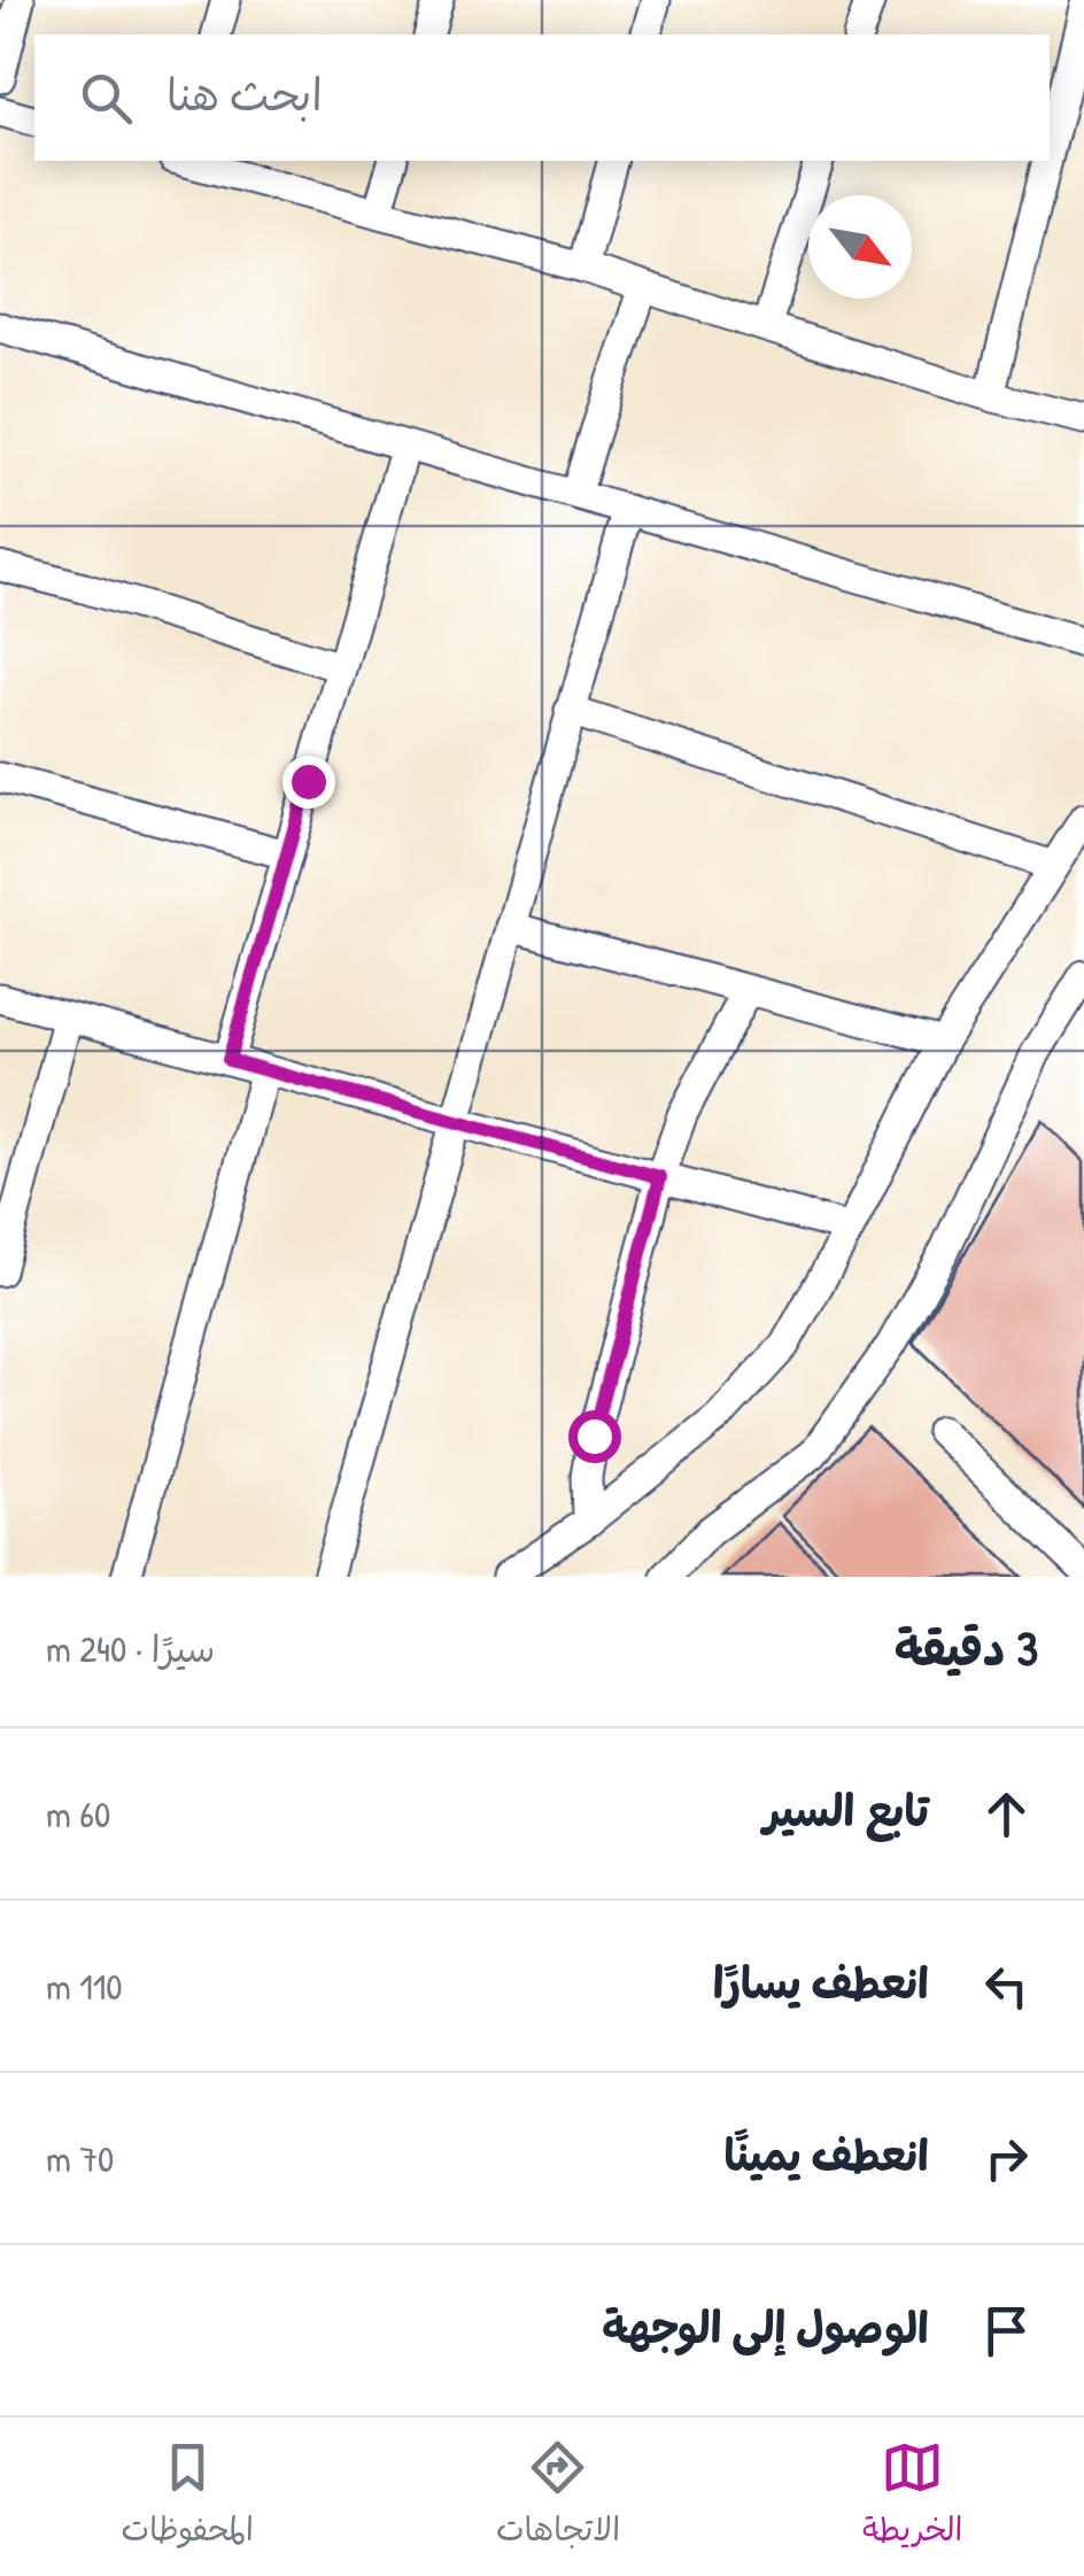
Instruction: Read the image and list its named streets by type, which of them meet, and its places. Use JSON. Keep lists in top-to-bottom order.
{
  "north": "bottom right",
  "page": {
    "search": "ابحث هنا",
    "heading": ["3 دقيقة", "سيرًا · 240 m"],
    "list": [
      ["تابع السير", "60 m"],
      ["انعطف يسارًا", "110 m"],
      ["انعطف يمينًا", "70 m"],
      "الوصول إلى الوجهة"
    ],
    "nav": ["الخريطة", "الاتجاهات", "المحفوظات"]
  }
}
